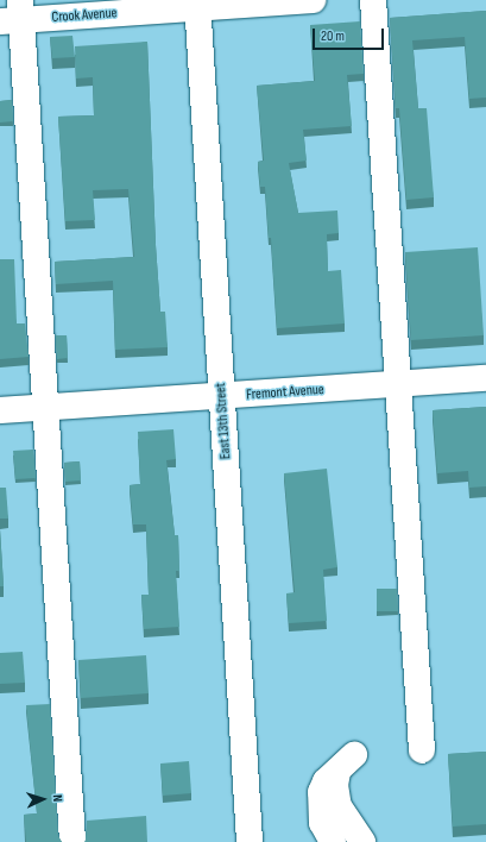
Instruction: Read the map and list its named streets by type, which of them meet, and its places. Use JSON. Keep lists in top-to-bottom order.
{
  "streets": {
    "street": ["Crook Avenue", "Fremont Avenue", "East 13th Street"]
  },
  "crossings": [
    ["Crook Avenue", "East 13th Street"],
    ["Fremont Avenue", "East 13th Street"]
  ],
  "scale_bar": "20 m",
  "north": "right"
}
